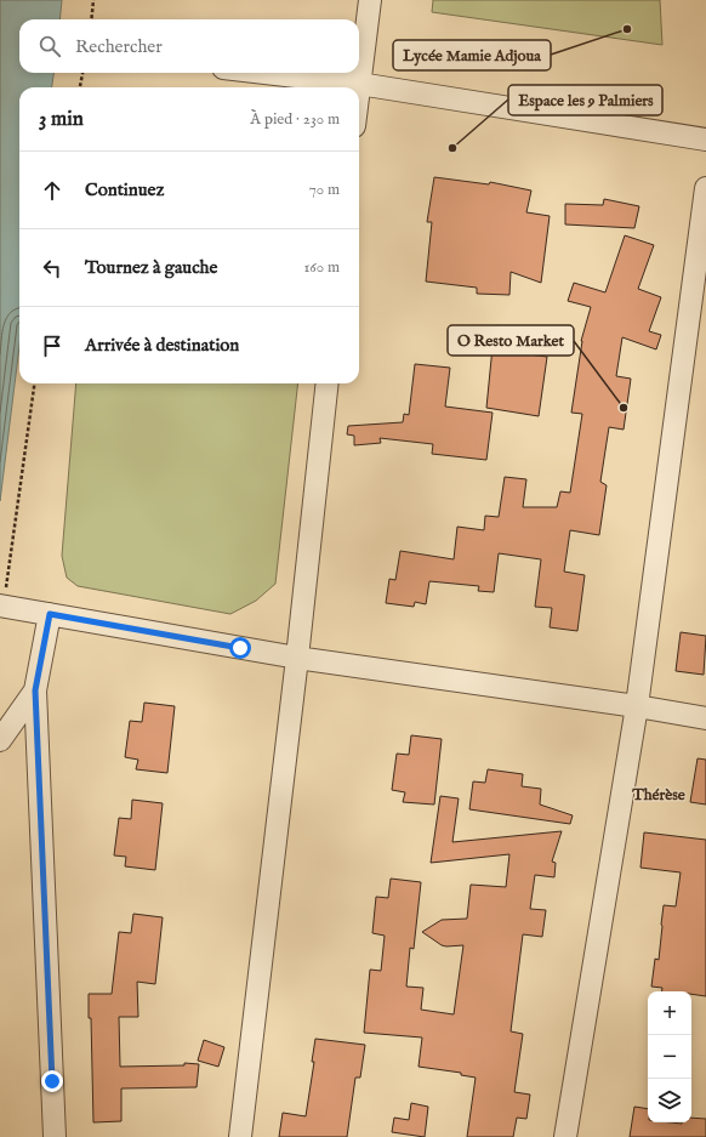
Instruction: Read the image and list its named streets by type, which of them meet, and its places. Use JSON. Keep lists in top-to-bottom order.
{
  "districts": ["Thérèse"],
  "places": ["Lycée Mamie Adjoua", "Espace les 9 Palmiers", "O Resto Market"],
  "page": {
    "search": "Rechercher",
    "heading": ["3 min", "À pied · 230 m"],
    "list": [
      ["Continuez", "70 m"],
      ["Tournez à gauche", "160 m"],
      "Arrivée à destination"
    ],
    "map_buttons": ["+", "−"]
  }
}
